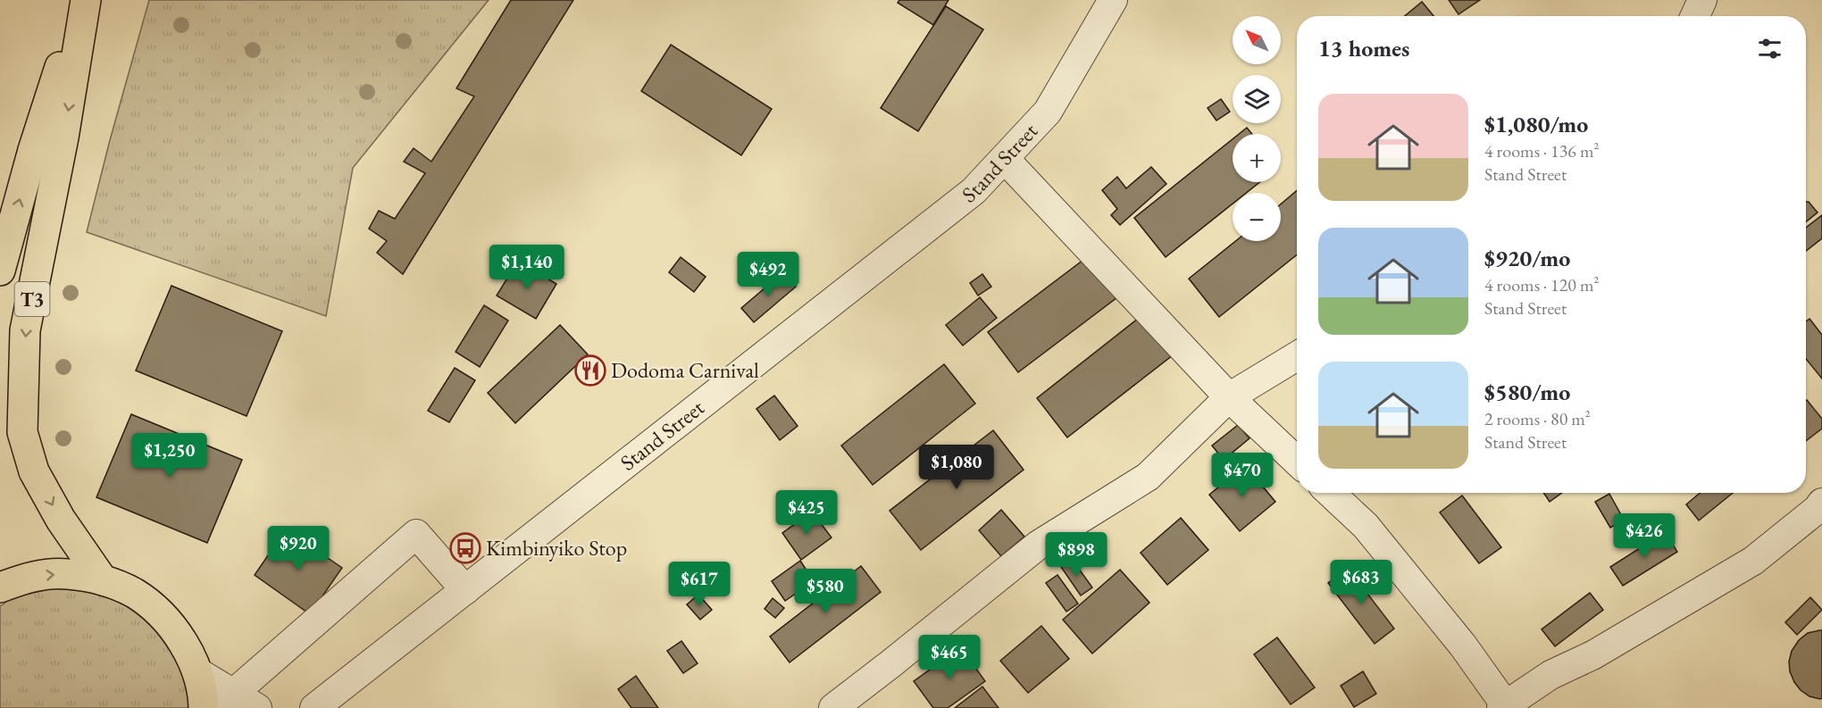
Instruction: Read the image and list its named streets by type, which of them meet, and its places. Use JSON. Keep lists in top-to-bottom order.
{
  "streets": {
    "highway": ["T3"],
    "street": ["Stand Street"]
  },
  "places": {
    "restaurant": ["Dodoma Carnival"],
    "bus stop": ["Kimbinyiko Stop"]
  },
  "north": "top left",
  "page": {
    "map_buttons": ["+", "−"],
    "heading": "13 homes",
    "list": [
      {
        "name": "$1,080/mo",
        "note": "4 rooms · 136 m² · Stand Street"
      },
      {
        "name": "$920/mo",
        "note": "4 rooms · 120 m² · Stand Street"
      },
      {
        "name": "$580/mo",
        "note": "2 rooms · 80 m² · Stand Street"
      }
    ],
    "price": [
      "$1,140",
      "$492",
      "$1,250",
      "$1,080",
      "$470",
      "$425",
      "$426",
      "$920",
      "$898",
      "$683",
      "$617",
      "$580",
      "$465"
    ]
  }
}
